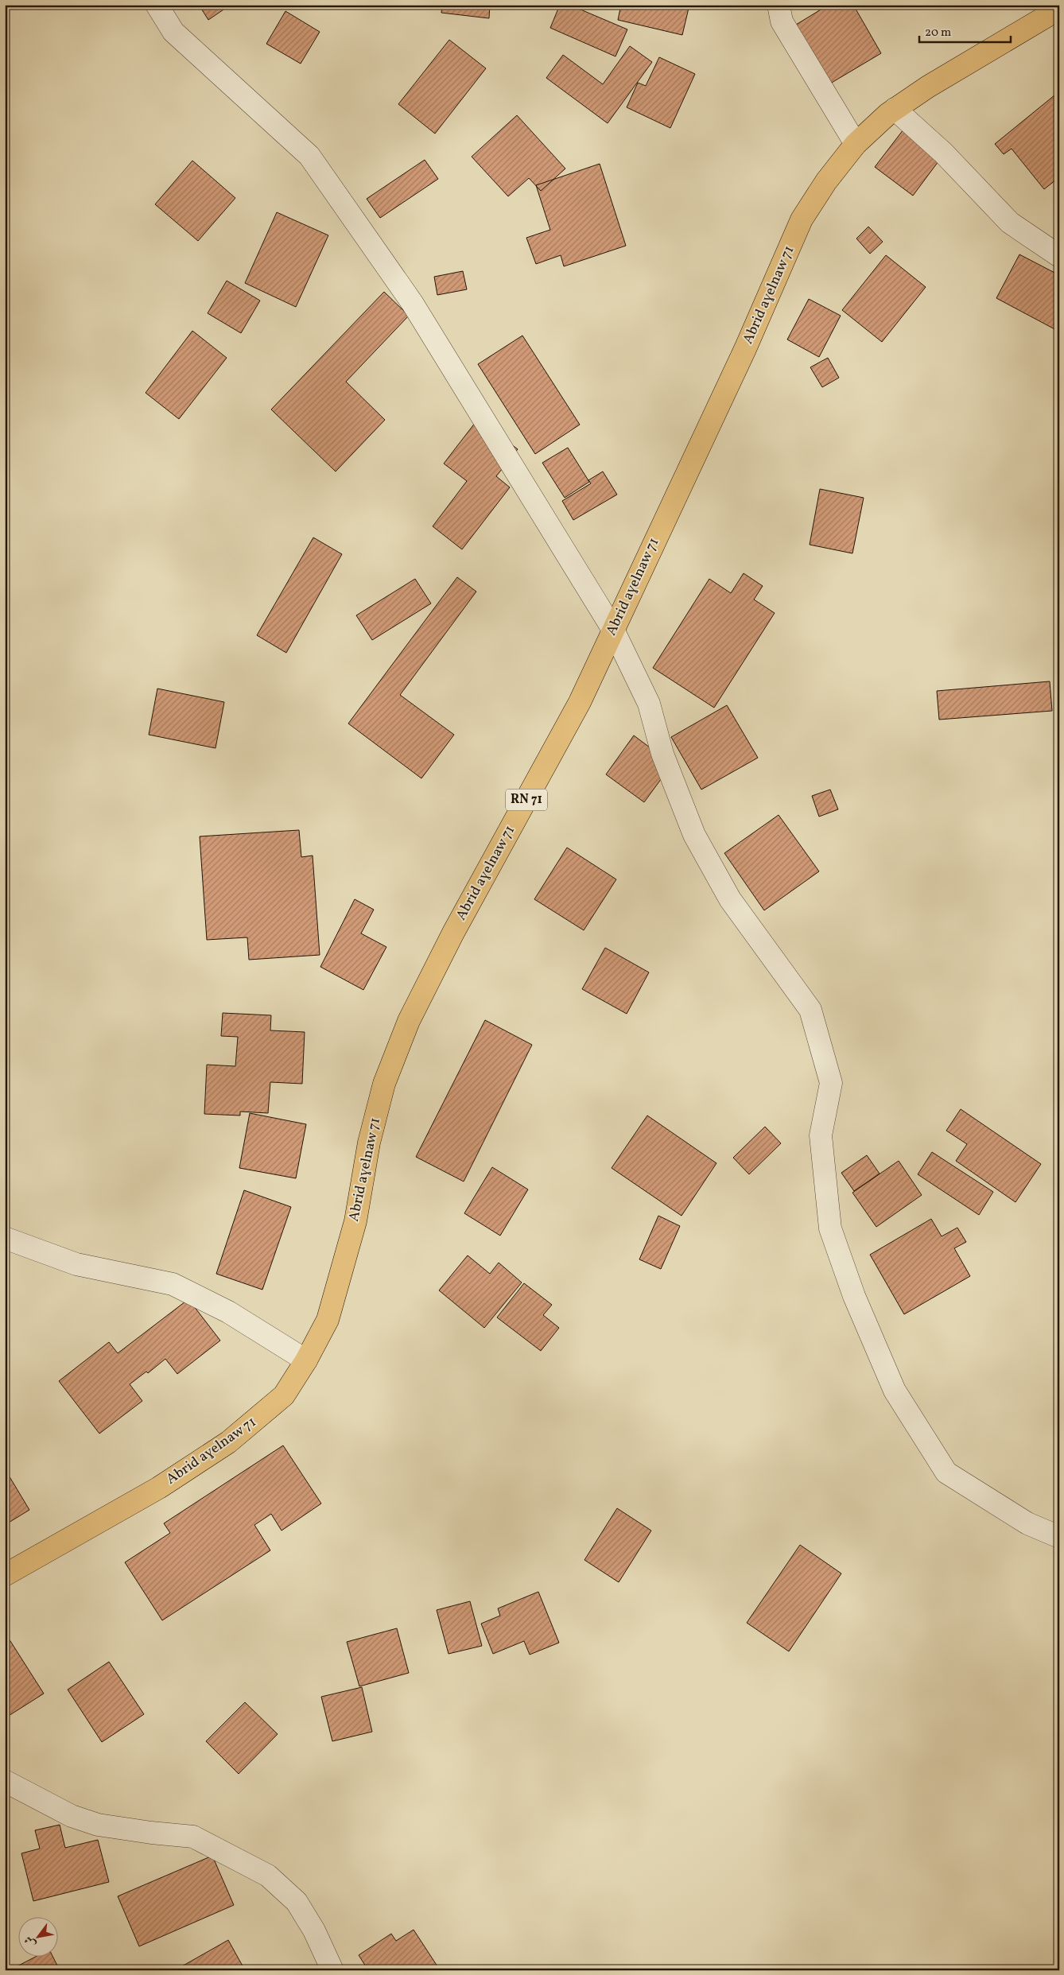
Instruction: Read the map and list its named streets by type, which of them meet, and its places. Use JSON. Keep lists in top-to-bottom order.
{
  "streets": {
    "main road": ["Abrid aɣelnaw 71", "RN 71"]
  },
  "scale_bar": "20 m",
  "north": "bottom left"
}
